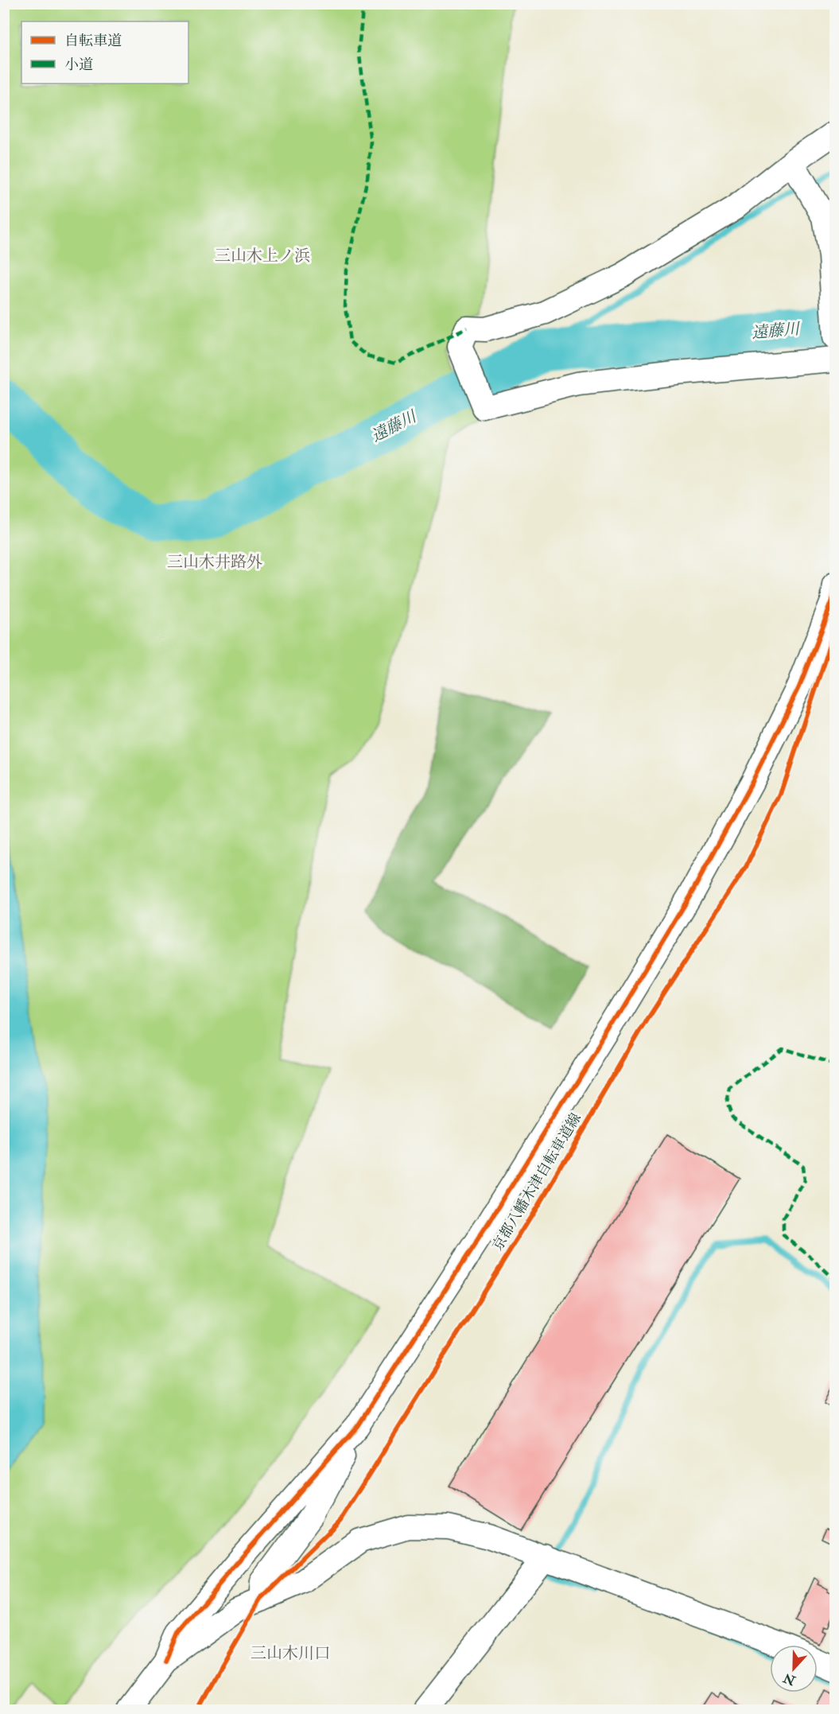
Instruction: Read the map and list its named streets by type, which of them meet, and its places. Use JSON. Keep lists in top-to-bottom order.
{
  "streets": {
    "cycle path": ["京都八幡木津自転車道線"]
  },
  "districts": ["三山木上ノ浜", "三山木井路外", "三山木川口"],
  "water": ["遠藤川"],
  "legend": ["自転車道", "小道"],
  "north": "bottom"
}
